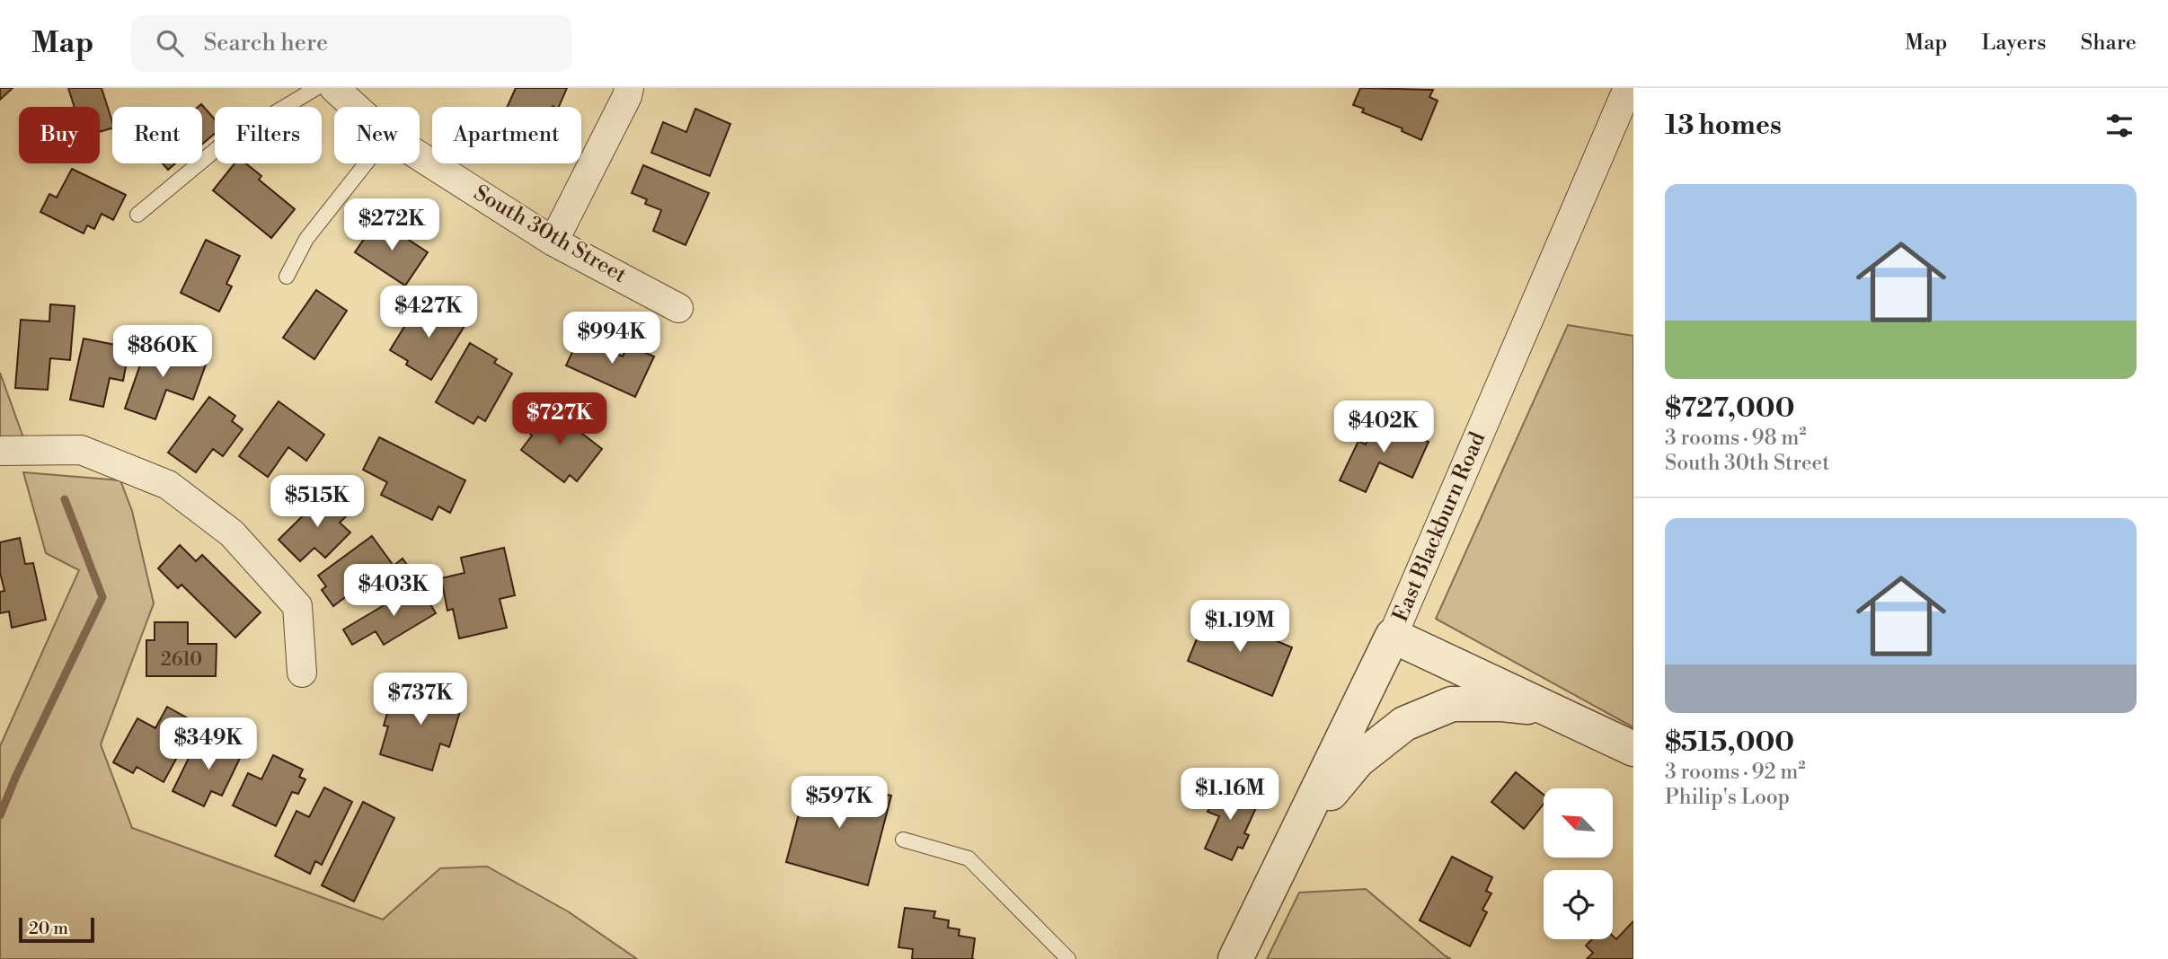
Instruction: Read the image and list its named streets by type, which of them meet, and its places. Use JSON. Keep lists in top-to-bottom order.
{
  "streets": {
    "street": ["South 30th Street", "East Blackburn Road"]
  },
  "house_numbers": ["2610"],
  "scale_bar": "20 m",
  "north": "top left",
  "page": {
    "header": "Map",
    "search": "Search here",
    "nav": ["Map", "Layers", "Share"],
    "heading": "13 homes",
    "chip": [
      "Buy",
      "Rent",
      "Filters",
      "New",
      "Apartment"
    ],
    "list": [
      {
        "name": "$727,000",
        "note": "3 rooms · 98 m² · South 30th Street"
      },
      {
        "name": "$515,000",
        "note": "3 rooms · 92 m² · Philip's Loop"
      }
    ],
    "price": [
      "$272K",
      "$427K",
      "$994K",
      "$860K",
      "$727K",
      "$402K",
      "$515K",
      "$403K",
      "$1.19M",
      "$737K",
      "$349K",
      "$1.16M",
      "$597K"
    ],
    "scale": "20 m"
  }
}
